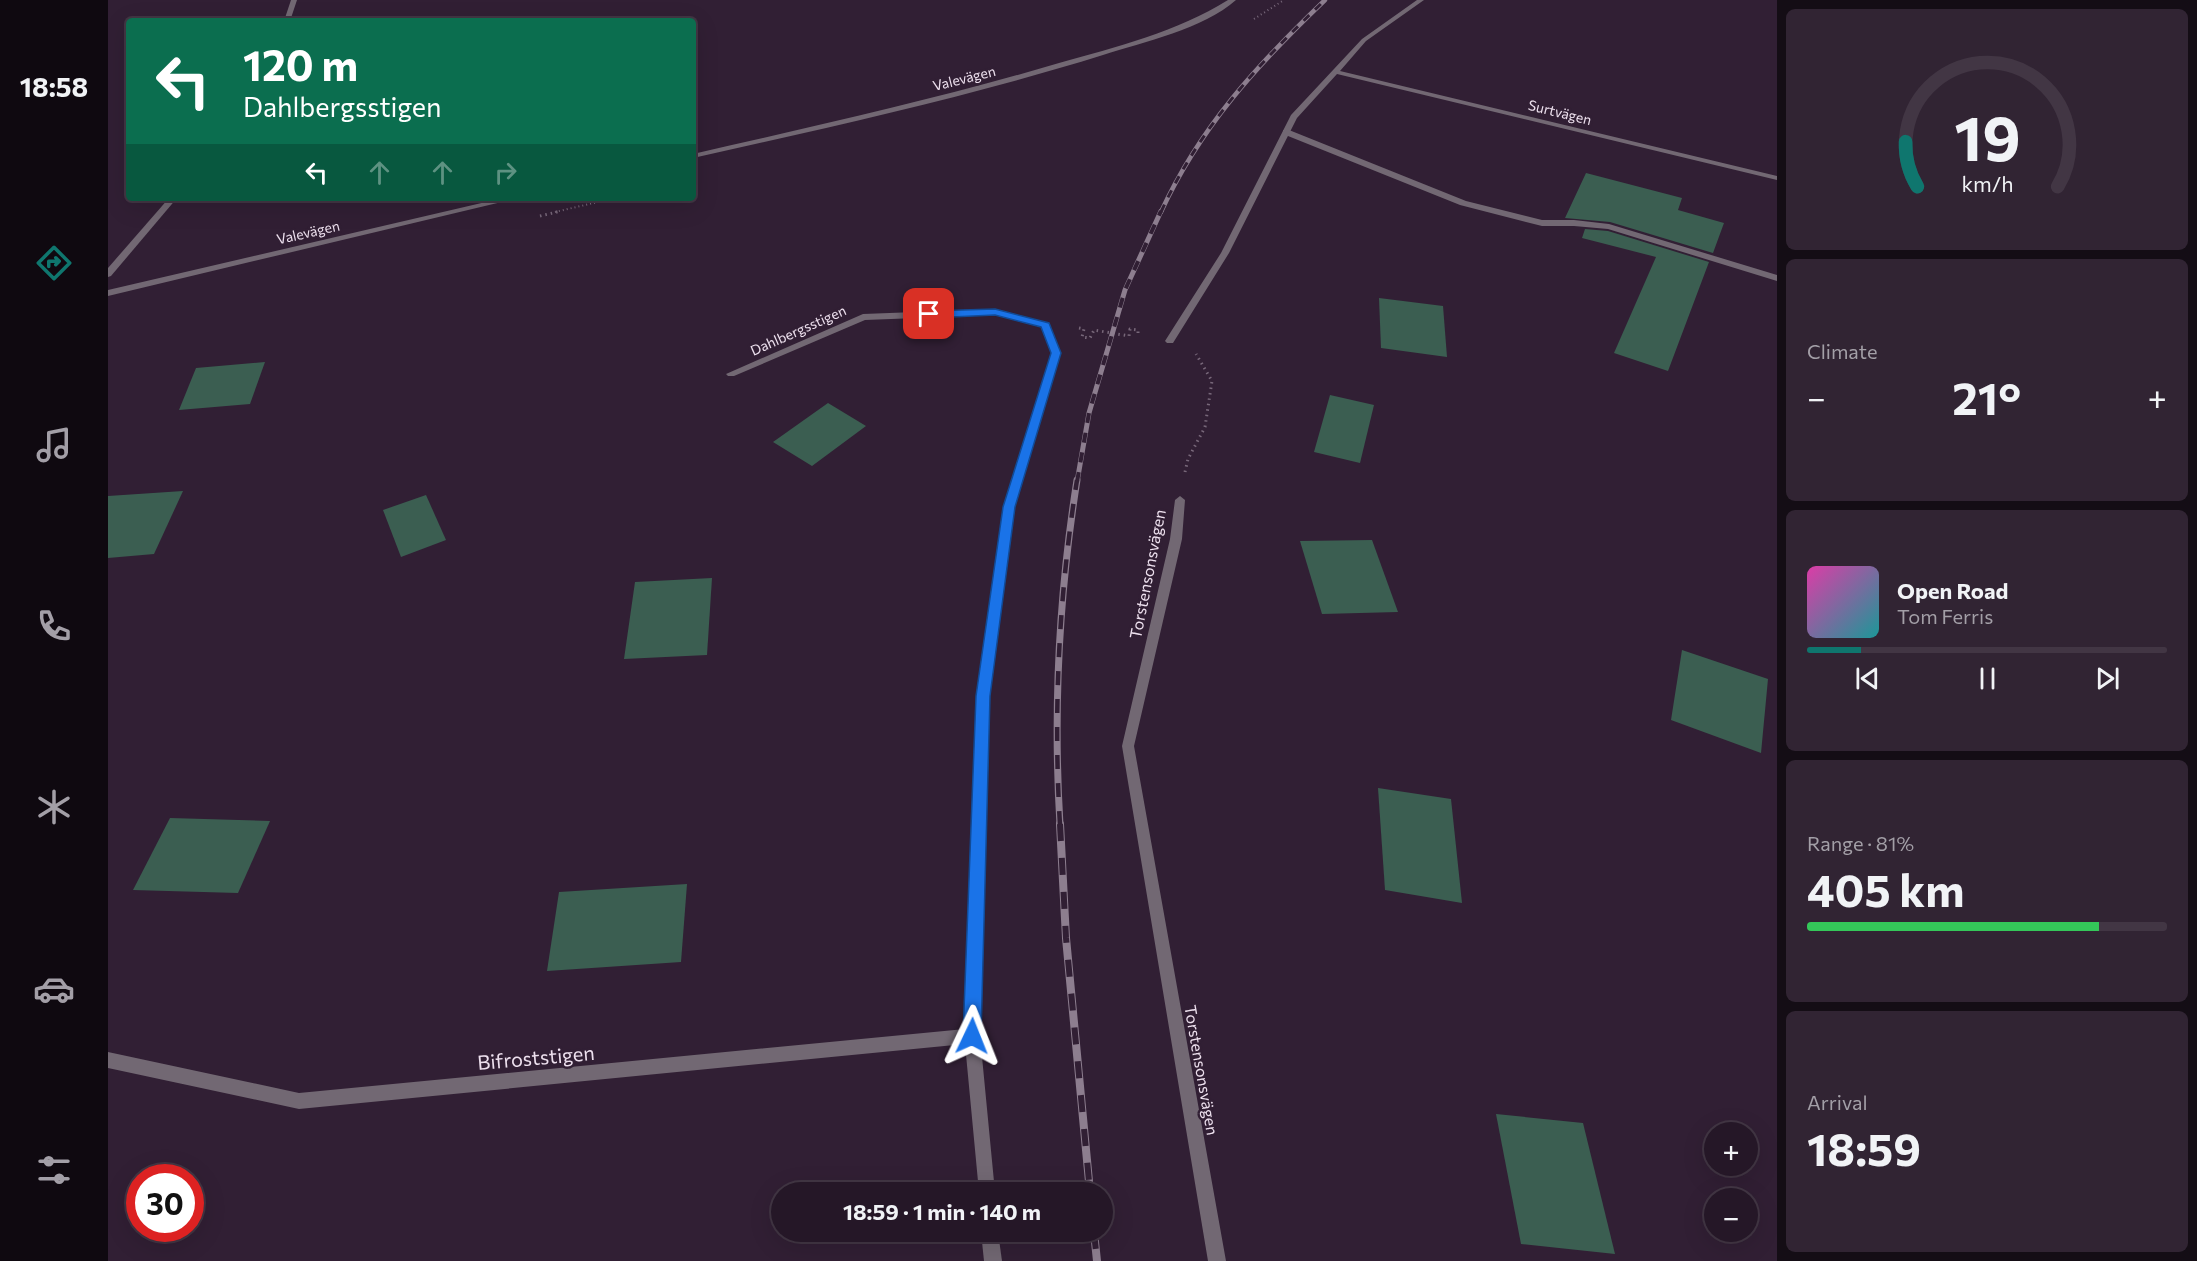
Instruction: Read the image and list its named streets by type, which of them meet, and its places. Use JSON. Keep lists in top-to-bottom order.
{
  "streets": {
    "street": [
      "Valevägen",
      "Surtvägen",
      "Dahlbergsstigen",
      "Torstensonsvägen",
      "Bifroststigen"
    ]
  },
  "page": {
    "tabs": "18:58",
    "turn": ["120 m", "Dahlbergsstigen"],
    "tile": [
      "Climate",
      ["Range · 81%", "405 km"],
      ["Arrival", "18:59"]
    ],
    "heat": ["−", "21°", "+"],
    "song": ["Open Road", "Tom Ferris"],
    "map_buttons": ["+", "−"],
    "limit": "30",
    "trip": "18:59 · 1 min · 140 m",
    "gauge": ["19", "km/h"]
  }
}
